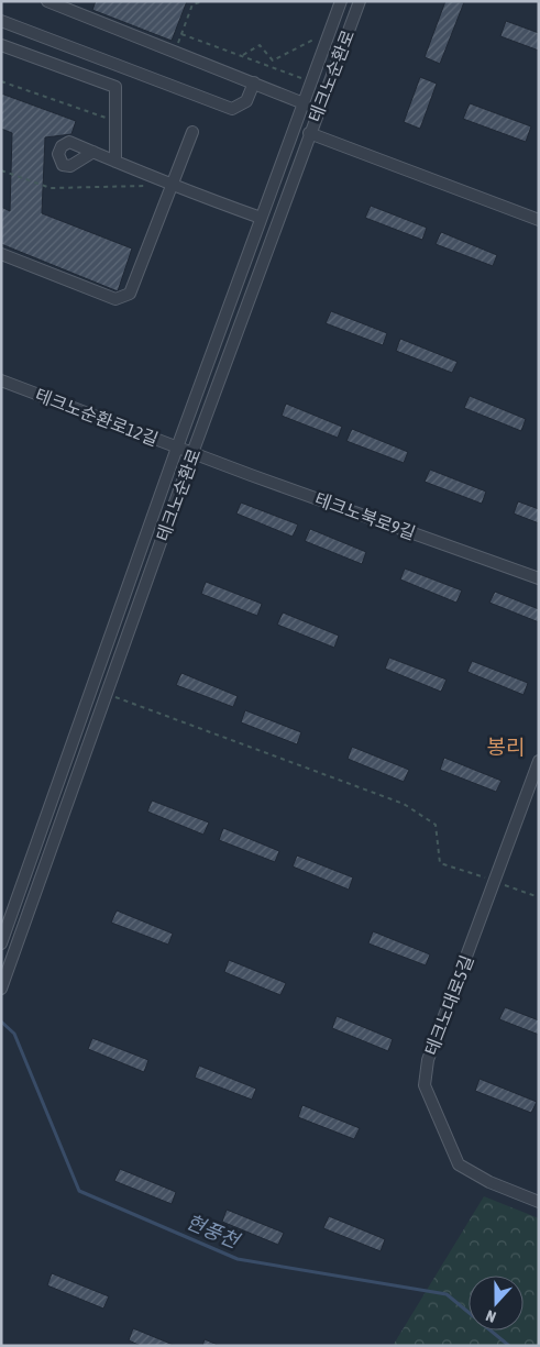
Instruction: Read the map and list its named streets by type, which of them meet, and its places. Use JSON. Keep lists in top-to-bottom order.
{
  "streets": {
    "street": [
      "테크노순환로",
      "테크노순환로12길",
      "테크노북로9길",
      "테크노대로5길"
    ]
  },
  "crossings": [
    ["테크노순환로", "테크노순환로12길"],
    ["테크노순환로", "테크노북로9길"],
    ["테크노순환로12길", "테크노북로9길"]
  ],
  "districts": ["봉리"],
  "water": ["현풍천"],
  "north": "bottom"
}
